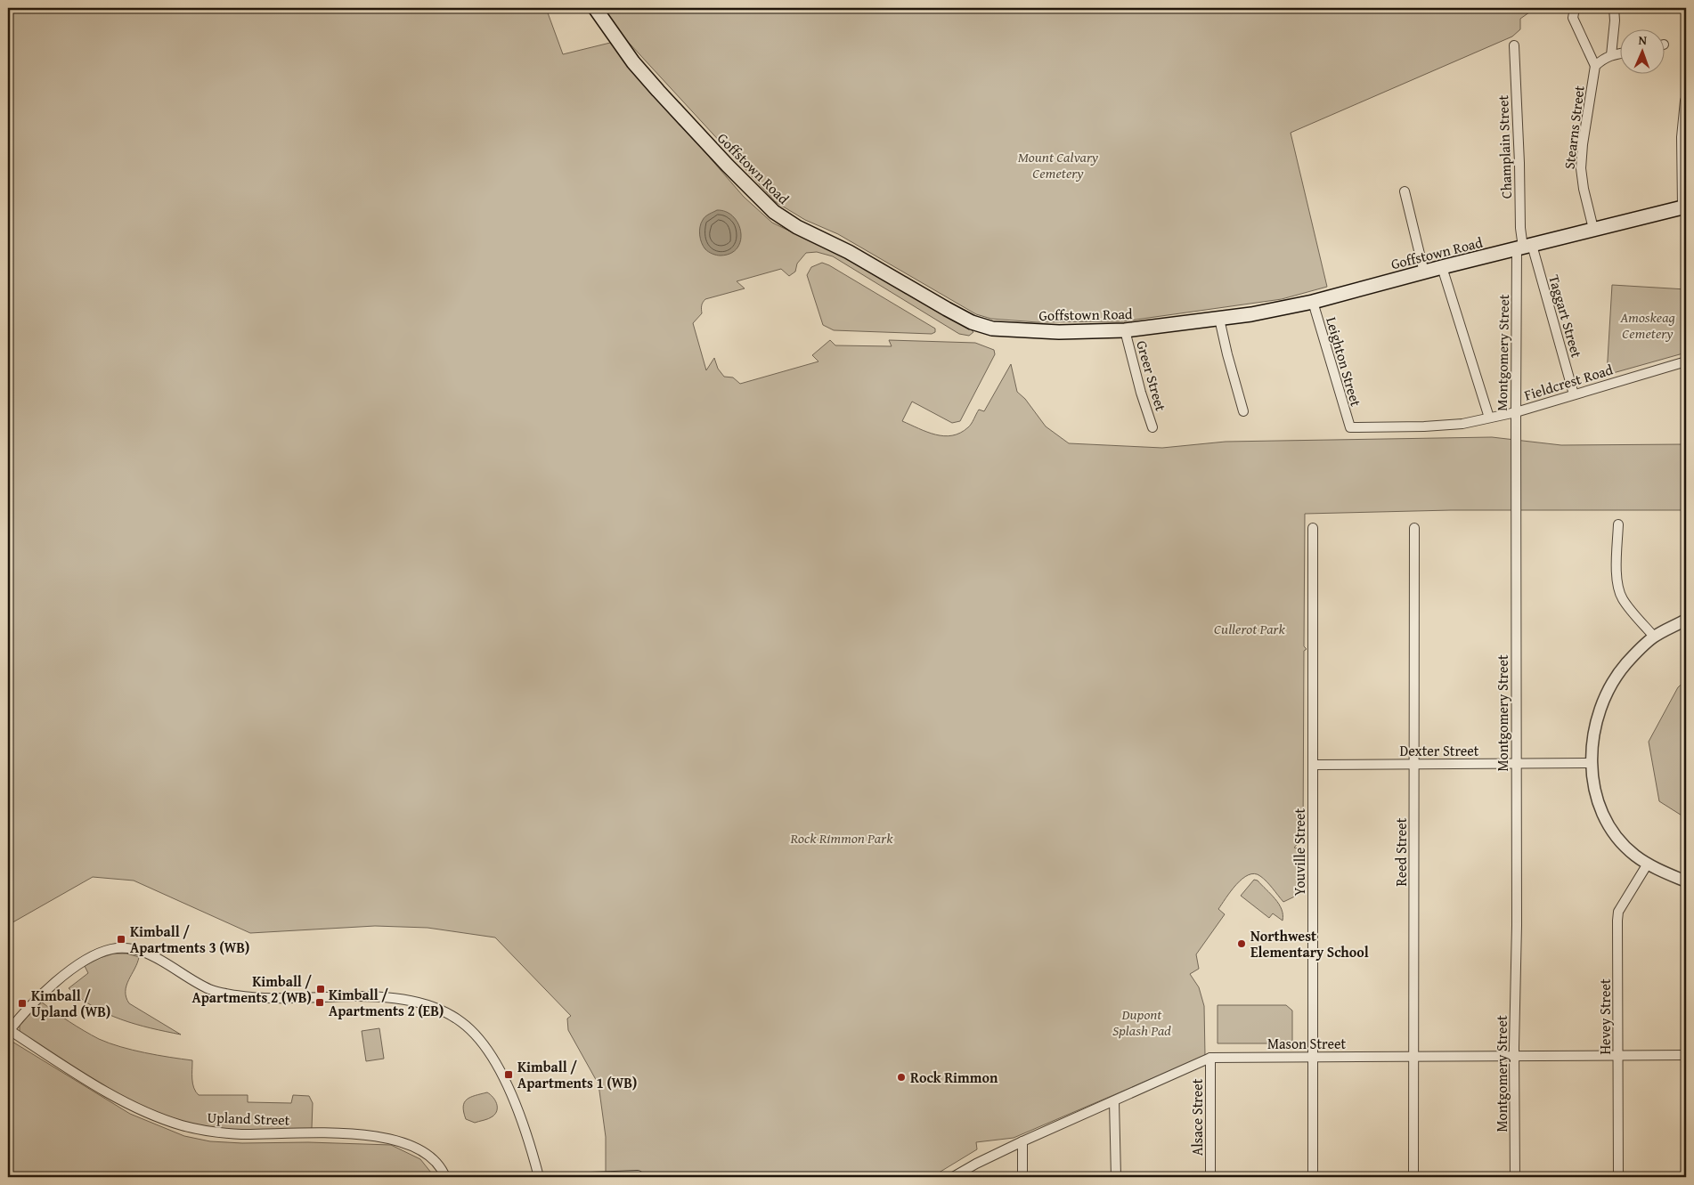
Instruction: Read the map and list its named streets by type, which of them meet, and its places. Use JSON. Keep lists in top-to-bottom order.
{
  "streets": {
    "main road": ["Goffstown Road"],
    "street": [
      "Stearns Street",
      "Champlain Street",
      "Taggart Street",
      "Montgomery Street",
      "Leighton Street",
      "Greer Street",
      "Fieldcrest Road",
      "Dexter Street",
      "Youville Street",
      "Reed Street",
      "Hevey Street",
      "Mason Street",
      "Alsace Street",
      "Upland Street"
    ]
  },
  "crossings": [
    ["Stearns Street", "Goffstown Road"],
    ["Champlain Street", "Goffstown Road"],
    ["Champlain Street", "Taggart Street"],
    ["Champlain Street", "Montgomery Street"],
    ["Goffstown Road", "Taggart Street"],
    ["Goffstown Road", "Montgomery Street"],
    ["Goffstown Road", "Leighton Street"],
    ["Goffstown Road", "Greer Street"],
    ["Taggart Street", "Montgomery Street"],
    ["Taggart Street", "Fieldcrest Road"],
    ["Montgomery Street", "Fieldcrest Road"],
    ["Montgomery Street", "Dexter Street"],
    ["Montgomery Street", "Mason Street"],
    ["Leighton Street", "Fieldcrest Road"],
    ["Dexter Street", "Youville Street"],
    ["Dexter Street", "Reed Street"],
    ["Youville Street", "Mason Street"],
    ["Reed Street", "Mason Street"],
    ["Hevey Street", "Mason Street"],
    ["Mason Street", "Alsace Street"]
  ],
  "parks": [
    "Mount Calvary Cemetery",
    "Amoskeag Cemetery",
    "Cullerot Park",
    "Rock Rimmon Park",
    "Dupont Splash Pad"
  ],
  "places": {
    "transit": [
      "Kimball / Apartments 3 (WB)",
      "Kimball / Apartments 2 (WB)",
      "Kimball / Apartments 2 (EB)",
      "Kimball / Upland (WB)",
      "Kimball / Apartments 1 (WB)"
    ],
    "other": ["Northwest Elementary School", "Rock Rimmon"]
  },
  "north": "top"
}
